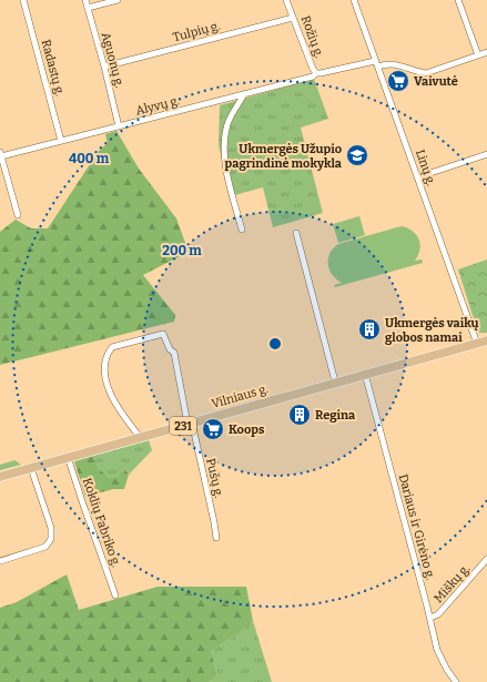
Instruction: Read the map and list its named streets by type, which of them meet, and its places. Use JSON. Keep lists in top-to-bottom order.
{
  "streets": {
    "main road": ["Vilniaus g.", "231"],
    "street": [
      "Tulpių g.",
      "Rožių g.",
      "Aguonų g.",
      "Radastų g.",
      "Alyvų g.",
      "Linų g.",
      "Pušų g.",
      "Koklių Fabriko g.",
      "Dariaus ir Girėno g.",
      "Miškų g."
    ]
  },
  "crossings": [
    ["Tulpių g.", "Rožių g."],
    ["Tulpių g.", "Aguonų g."],
    ["Rožių g.", "Alyvų g."],
    ["Rožių g.", "Linų g."],
    ["Aguonų g.", "Alyvų g."],
    ["Radastų g.", "Alyvų g."],
    ["Linų g.", "Vilniaus g."],
    ["Vilniaus g.", "Pušų g."],
    ["Vilniaus g.", "Koklių Fabriko g."],
    ["Vilniaus g.", "Dariaus ir Girėno g."],
    ["Dariaus ir Girėno g.", "Miškų g."]
  ],
  "places": {
    "supermarket": ["Vaivutė", "Koops"],
    "school or university": ["Ukmergės Užupio pagrindinė mokykla"],
    "building": ["Ukmergės vaikų globos namai", "Regina"]
  },
  "rings": ["400 m", "200 m"]
}
